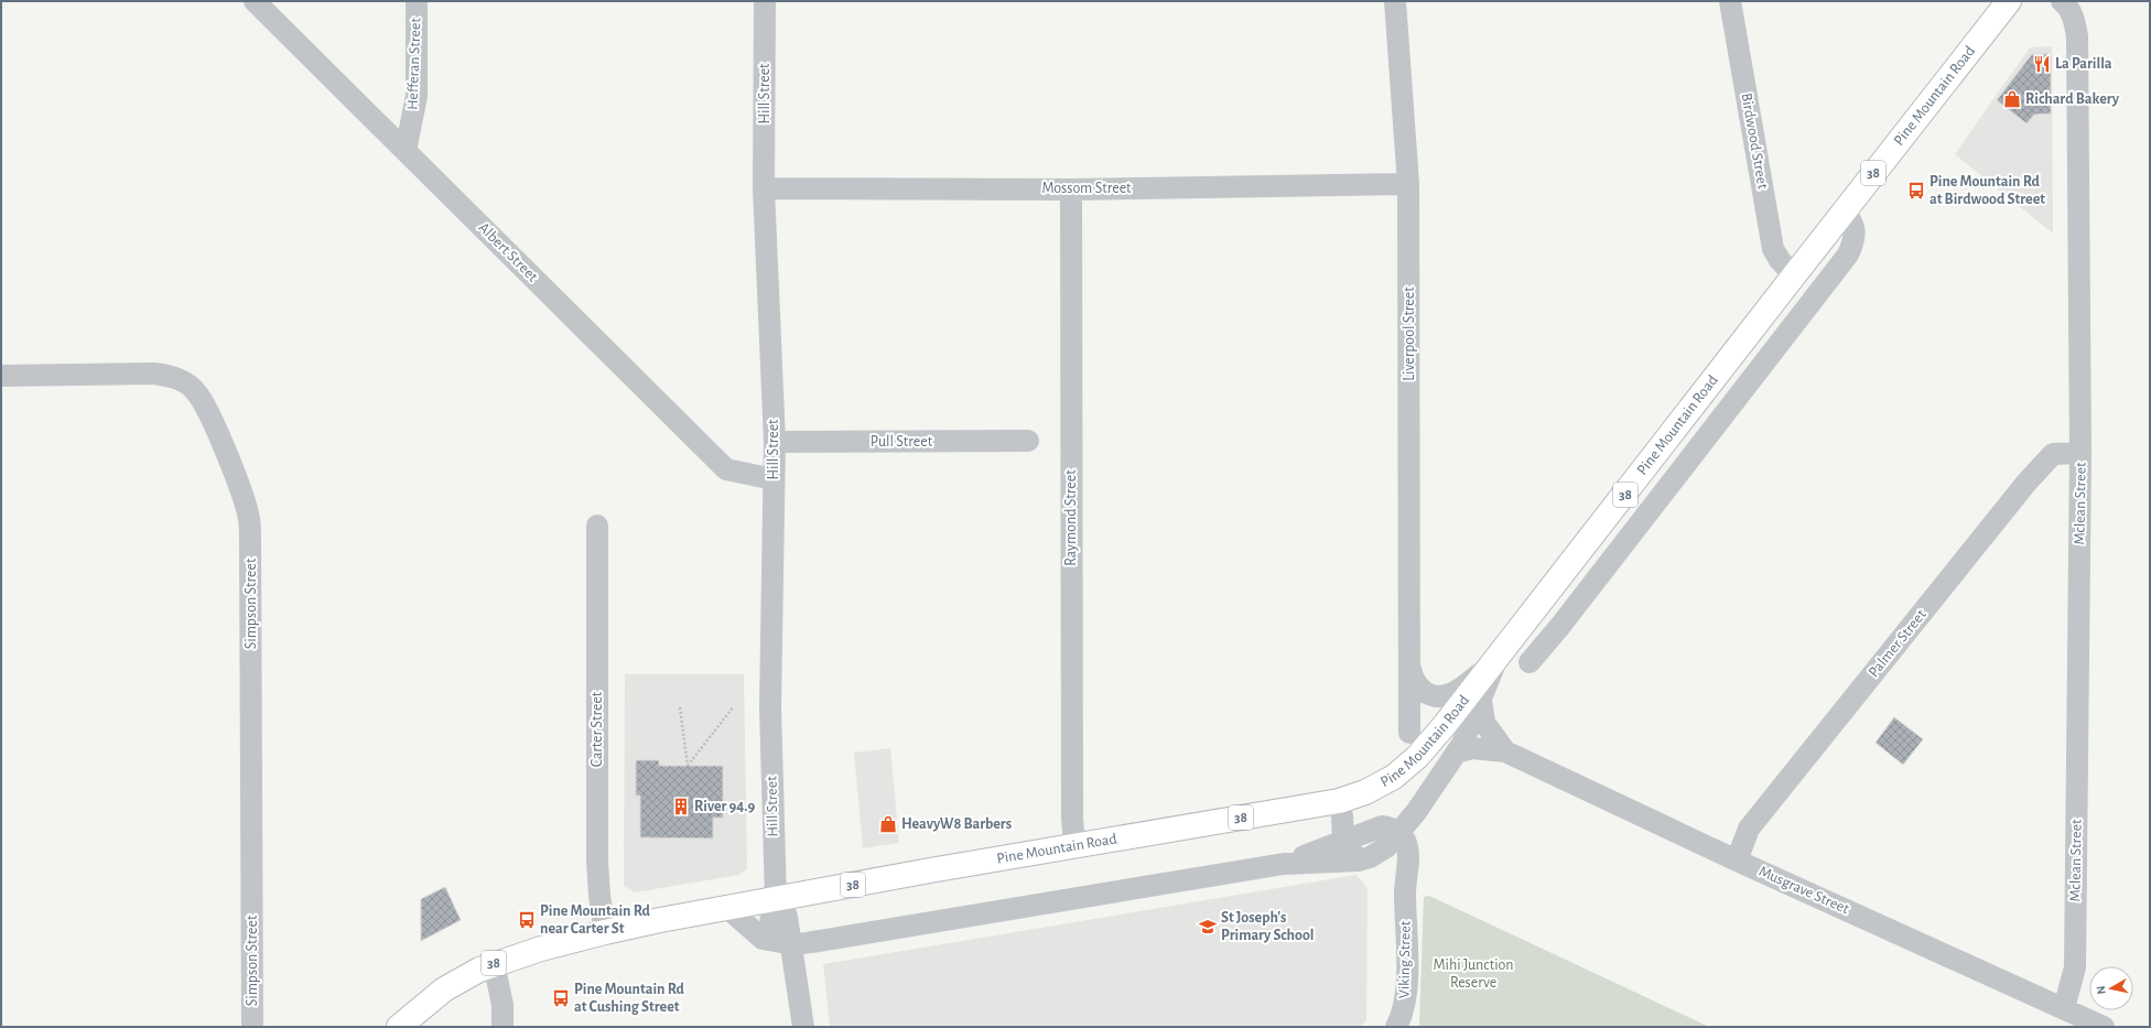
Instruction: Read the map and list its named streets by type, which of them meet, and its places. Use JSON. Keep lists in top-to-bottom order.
{
  "streets": {
    "main road": ["Pine Mountain Road", "38"],
    "street": [
      "Hefferan Street",
      "Hill Street",
      "Birdwood Street",
      "Mossom Street",
      "Albert Street",
      "Liverpool Street",
      "Pull Street",
      "Mclean Street",
      "Raymond Street",
      "Simpson Street",
      "Palmer Street",
      "Carter Street",
      "Musgrave Street",
      "Viking Street"
    ]
  },
  "crossings": [
    ["Hefferan Street", "Albert Street"],
    ["Hill Street", "Pine Mountain Road"],
    ["Hill Street", "Mossom Street"],
    ["Hill Street", "Albert Street"],
    ["Hill Street", "Pull Street"],
    ["Pine Mountain Road", "Birdwood Street"],
    ["Pine Mountain Road", "Liverpool Street"],
    ["Pine Mountain Road", "Raymond Street"],
    ["Pine Mountain Road", "Carter Street"],
    ["Pine Mountain Road", "Musgrave Street"],
    ["Pine Mountain Road", "Viking Street"],
    ["Mossom Street", "Liverpool Street"],
    ["Mossom Street", "Raymond Street"],
    ["Mclean Street", "Palmer Street"],
    ["Mclean Street", "Musgrave Street"],
    ["Palmer Street", "Musgrave Street"]
  ],
  "parks": ["Mihi Junction Reserve"],
  "places": {
    "restaurant": ["La Parilla"],
    "shop": ["Richard Bakery", "HeavyW8 Barbers"],
    "bus stop": ["Pine Mountain Rd at Birdwood Street", "Pine Mountain Rd near Carter St", "Pine Mountain Rd at Cushing Street"],
    "building": ["River 94.9"],
    "school or university": ["St Joseph's Primary School"]
  },
  "north": "left"
}
